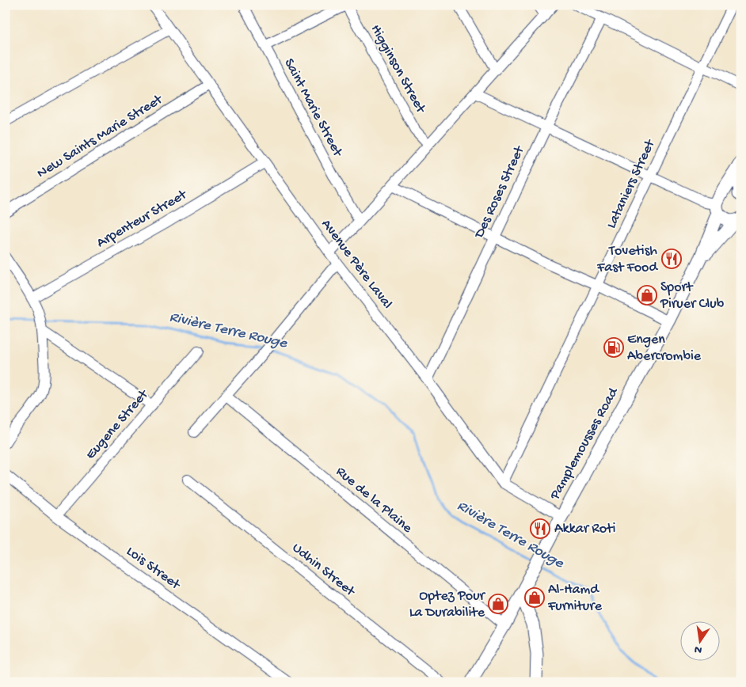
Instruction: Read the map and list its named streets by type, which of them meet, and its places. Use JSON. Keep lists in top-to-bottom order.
{
  "streets": {
    "main road": ["Pamplemousses Road"],
    "street": [
      "Higginson Street",
      "Saint Marie Street",
      "New Saints Marie Street",
      "Lataniers Street",
      "Des Roses Street",
      "Arpenteur Street",
      "Avenue Père Laval",
      "Eugene Street",
      "Rue de la Plaine",
      "Lois Street",
      "Udhin Street"
    ]
  },
  "crossings": [
    ["New Saints Marie Street", "Avenue Père Laval"],
    ["Lataniers Street", "Avenue Père Laval"],
    ["Des Roses Street", "Avenue Père Laval"],
    ["Arpenteur Street", "Avenue Père Laval"],
    ["Avenue Père Laval", "Pamplemousses Road"],
    ["Eugene Street", "Lois Street"],
    ["Pamplemousses Road", "Rue de la Plaine"]
  ],
  "water": ["Rivière Terre Rouge"],
  "places": {
    "restaurant": ["Tovetish Fast Food", "Akkar Roti"],
    "shop": ["Sport Piruer Club", "Al-Hamd Furniture", "Optez Pour La Durabilite"],
    "fuel station": ["Engen Abercrombie"]
  },
  "north": "bottom"
}
